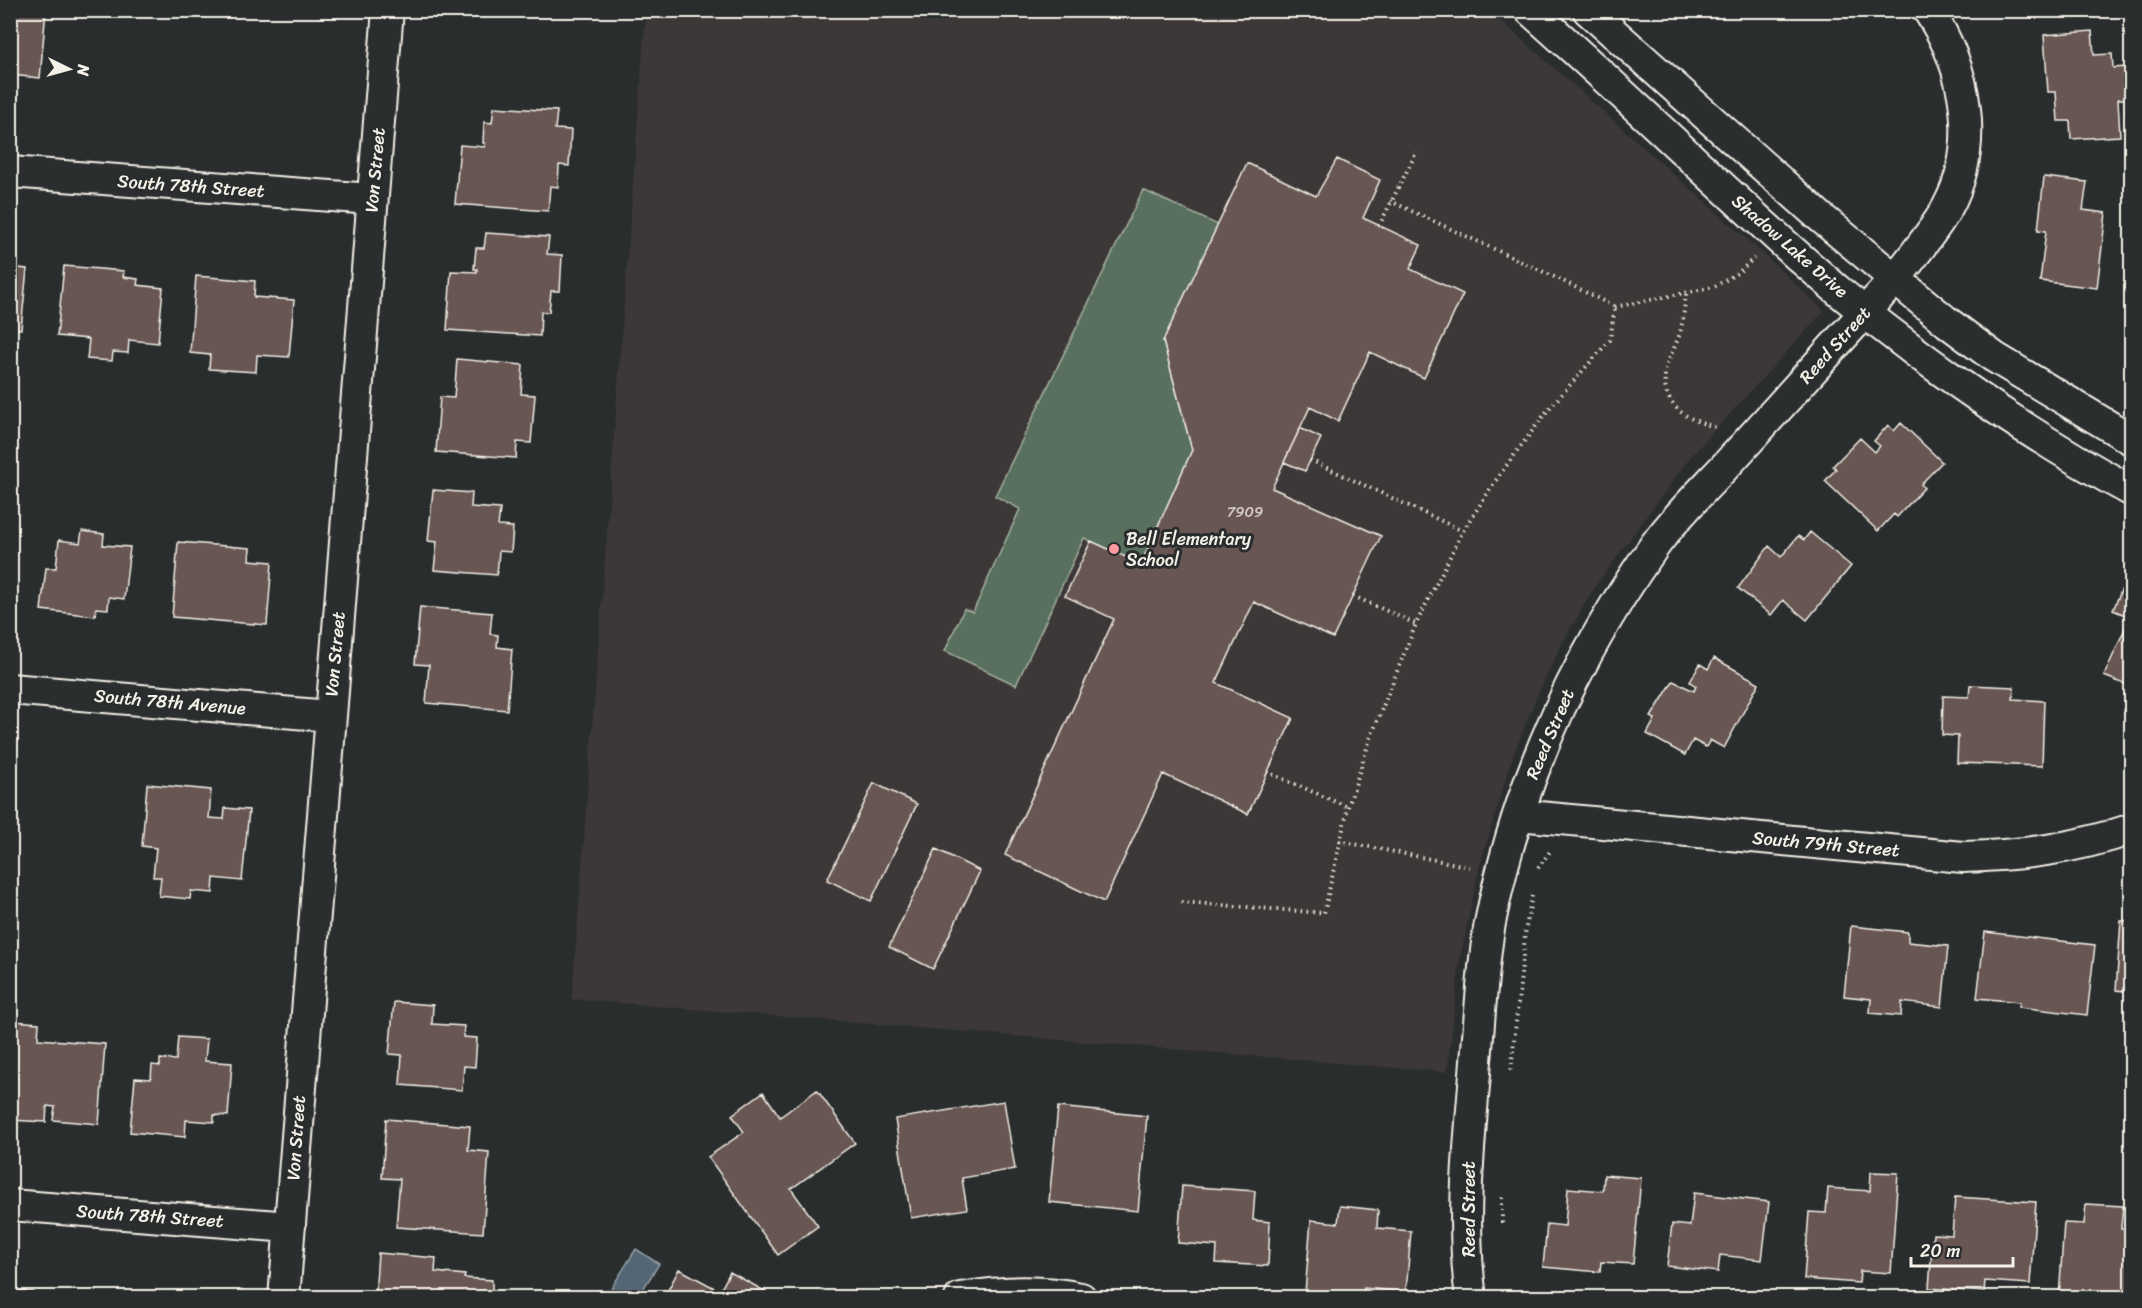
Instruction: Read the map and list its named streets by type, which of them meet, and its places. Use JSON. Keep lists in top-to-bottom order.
{
  "streets": {
    "street": [
      "Von Street",
      "South 78th Street",
      "Shadow Lake Drive",
      "Reed Street",
      "South 78th Avenue",
      "South 79th Street"
    ]
  },
  "crossings": [
    ["Von Street", "South 78th Street"],
    ["Von Street", "South 78th Avenue"],
    ["Shadow Lake Drive", "Reed Street"],
    ["Reed Street", "South 79th Street"]
  ],
  "places": ["Bell Elementary School"],
  "house_numbers": ["7909"],
  "scale_bar": "20 m",
  "north": "right"
}
